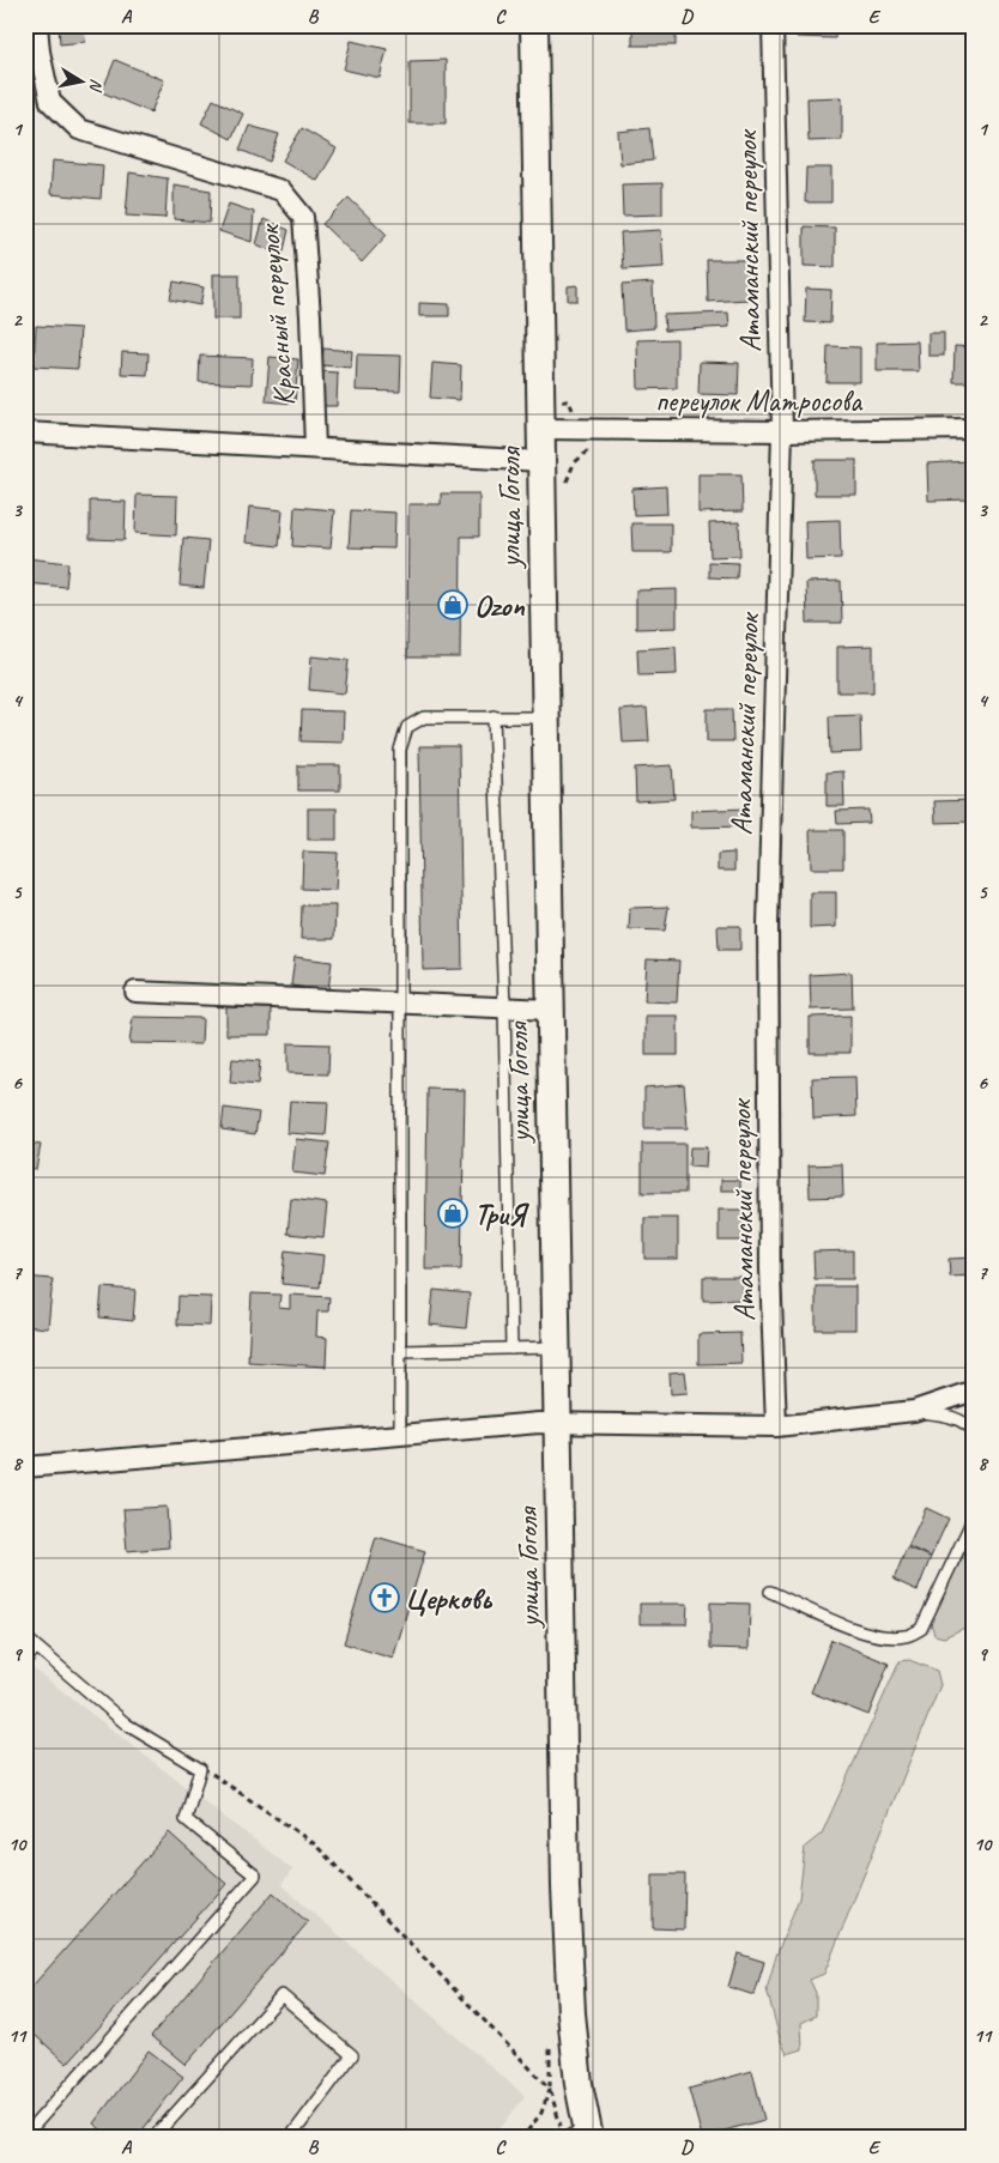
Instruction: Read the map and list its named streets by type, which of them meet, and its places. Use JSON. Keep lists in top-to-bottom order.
{
  "streets": {
    "main road": ["улица Гоголя"],
    "street": ["Атаманский переулок", "Красный переулок", "переулок Матросова"]
  },
  "crossings": [
    ["Атаманский переулок", "переулок Матросова"],
    ["переулок Матросова", "улица Гоголя"]
  ],
  "places": {
    "shop": ["Ozon", "ТриЯ"],
    "church": ["Церковь"]
  },
  "north": "right",
  "grid": {
    "columns": [
      "A",
      "B",
      "C",
      "D",
      "E"
    ],
    "rows": [
      "1",
      "2",
      "3",
      "4",
      "5",
      "6",
      "7",
      "8",
      "9",
      "10",
      "11"
    ]
  }
}
